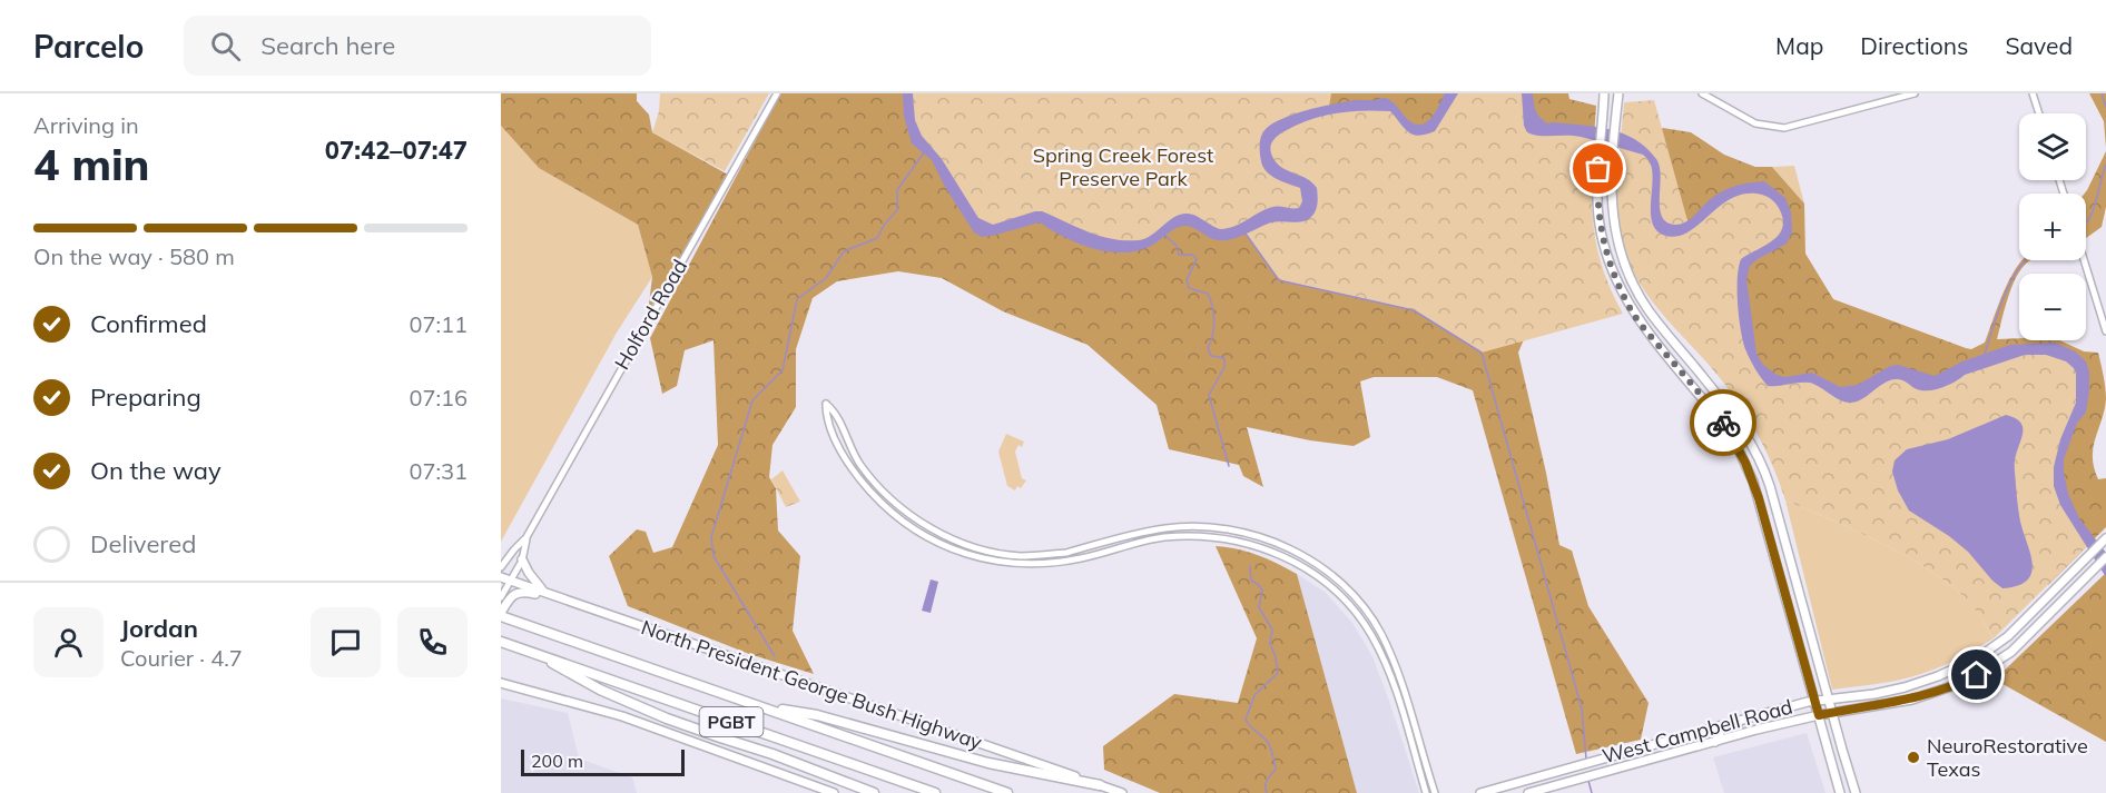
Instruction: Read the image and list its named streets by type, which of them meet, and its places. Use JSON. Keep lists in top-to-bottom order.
{
  "streets": {
    "highway": ["PGBT"],
    "main road": ["North President George Bush Highway", "West Campbell Road"],
    "street": ["Holford Road"]
  },
  "crossings": [
    ["Holford Road", "North President George Bush Highway"]
  ],
  "parks": ["Spring Creek Forest Preserve Park"],
  "places": ["NeuroRestorative Texas"],
  "scale_bar": "200 m",
  "page": {
    "header": "Parcelo",
    "search": "Search here",
    "nav": ["Map", "Directions", "Saved"],
    "heading": ["4 min", "Arriving in", "07:42–07:47"],
    "panel": ["Jordan", "Courier · 4.7"],
    "map_buttons": ["+", "−"],
    "bar": "On the way · 580 m",
    "list": [
      ["Confirmed", "07:11"],
      ["Preparing", "07:16"],
      ["On the way", "07:31"],
      "Delivered"
    ],
    "scale": "200 m"
  }
}
